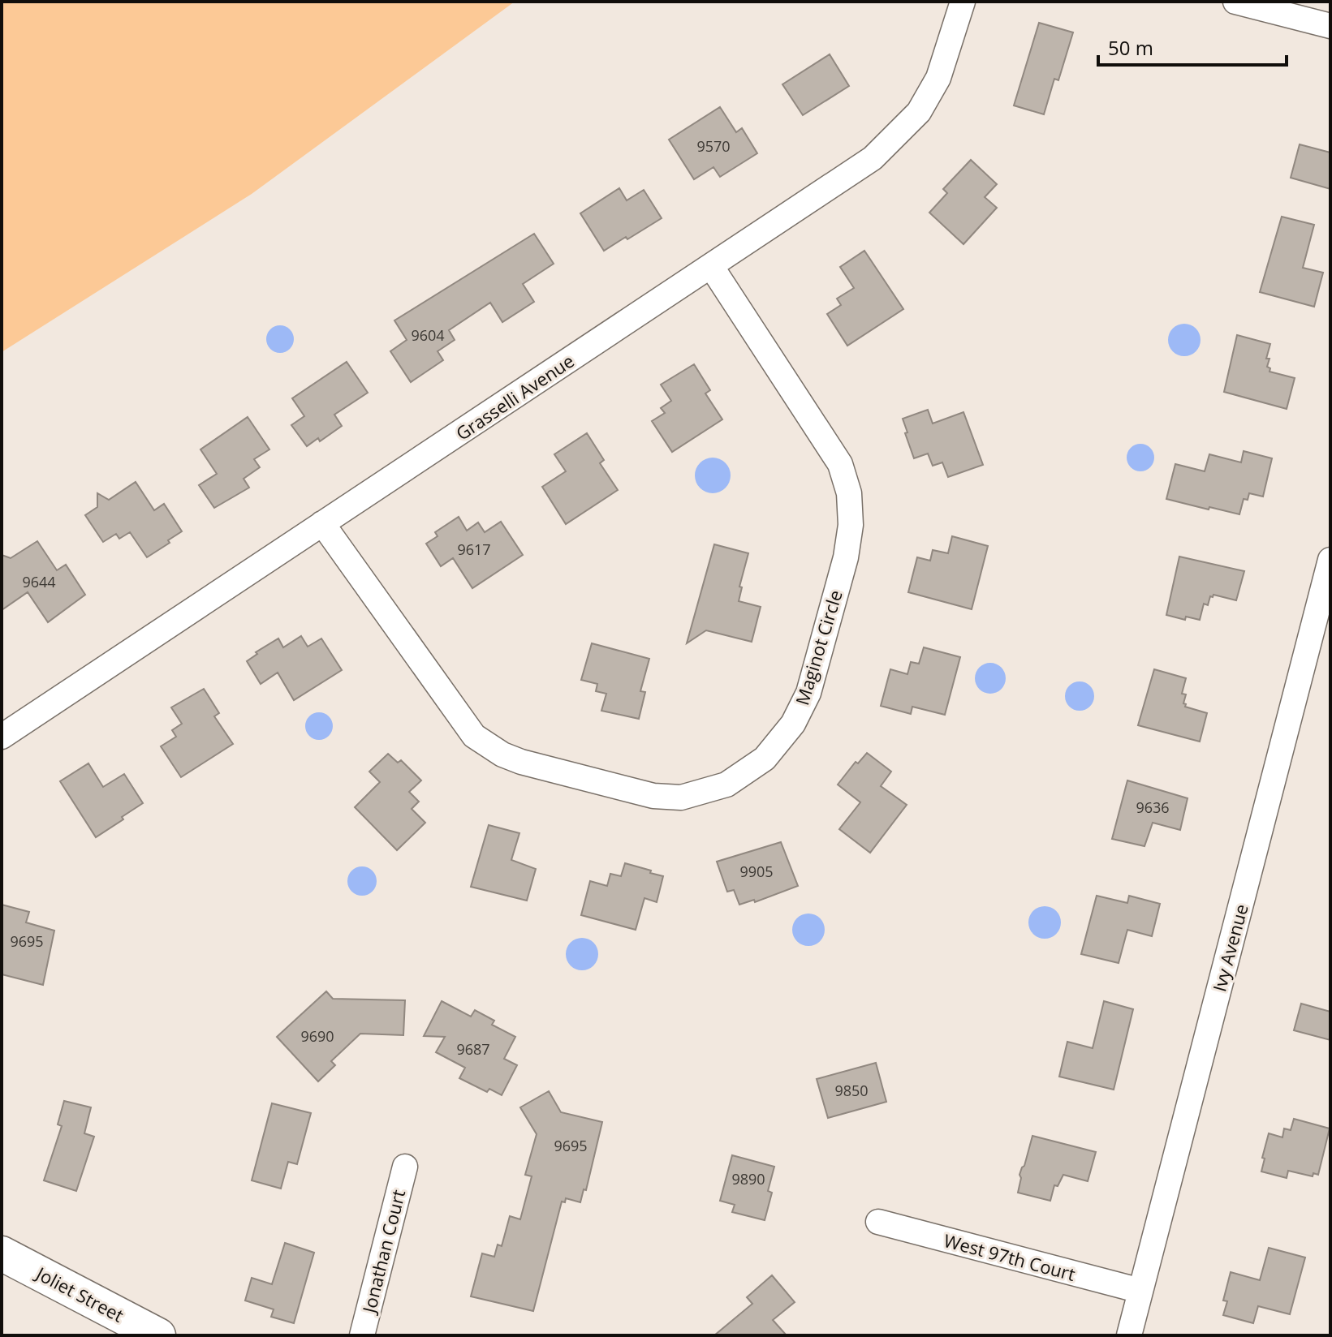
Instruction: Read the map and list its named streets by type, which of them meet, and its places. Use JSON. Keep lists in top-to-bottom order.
{
  "streets": {
    "street": [
      "Grasselli Avenue",
      "Maginot Circle",
      "Ivy Avenue",
      "Jonathan Court",
      "West 97th Court",
      "Joliet Street"
    ]
  },
  "crossings": [
    ["Grasselli Avenue", "Maginot Circle"],
    ["Ivy Avenue", "West 97th Court"]
  ],
  "house_numbers": [
    "9570",
    "9604",
    "9617",
    "9644",
    "9636",
    "9905",
    "9695",
    "9690",
    "9687",
    "9850",
    "9695",
    "9890"
  ],
  "scale_bar": "50 m"
}
